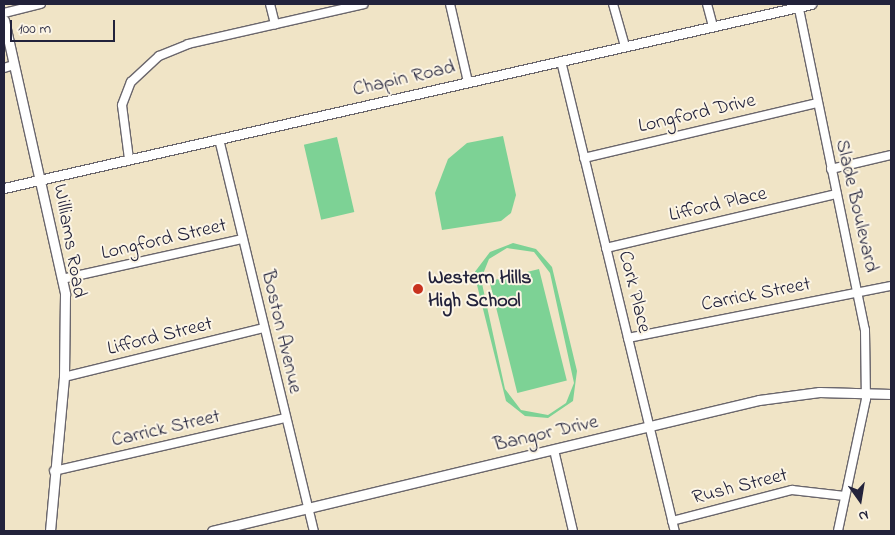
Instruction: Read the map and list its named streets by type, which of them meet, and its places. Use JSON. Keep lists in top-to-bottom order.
{
  "streets": {
    "street": [
      "Chapin Road",
      "Longford Drive",
      "Lifford Place",
      "Slade Boulevard",
      "Longford Street",
      "Williams Road",
      "Cork Place",
      "Carrick Street",
      "Boston Avenue",
      "Lifford Street",
      "Bangor Drive",
      "Rush Street"
    ]
  },
  "crossings": [
    ["Chapin Road", "Slade Boulevard"],
    ["Chapin Road", "Williams Road"],
    ["Chapin Road", "Cork Place"],
    ["Chapin Road", "Boston Avenue"],
    ["Longford Drive", "Slade Boulevard"],
    ["Longford Drive", "Cork Place"],
    ["Lifford Place", "Slade Boulevard"],
    ["Lifford Place", "Cork Place"],
    ["Slade Boulevard", "Carrick Street"],
    ["Slade Boulevard", "Bangor Drive"],
    ["Slade Boulevard", "Rush Street"],
    ["Longford Street", "Williams Road"],
    ["Longford Street", "Boston Avenue"],
    ["Williams Road", "Carrick Street"],
    ["Williams Road", "Lifford Street"],
    ["Cork Place", "Carrick Street"],
    ["Cork Place", "Bangor Drive"],
    ["Cork Place", "Rush Street"],
    ["Carrick Street", "Boston Avenue"],
    ["Boston Avenue", "Lifford Street"],
    ["Boston Avenue", "Bangor Drive"]
  ],
  "places": ["Western Hills High School"],
  "scale_bar": "100 m",
  "north": "bottom"
}
